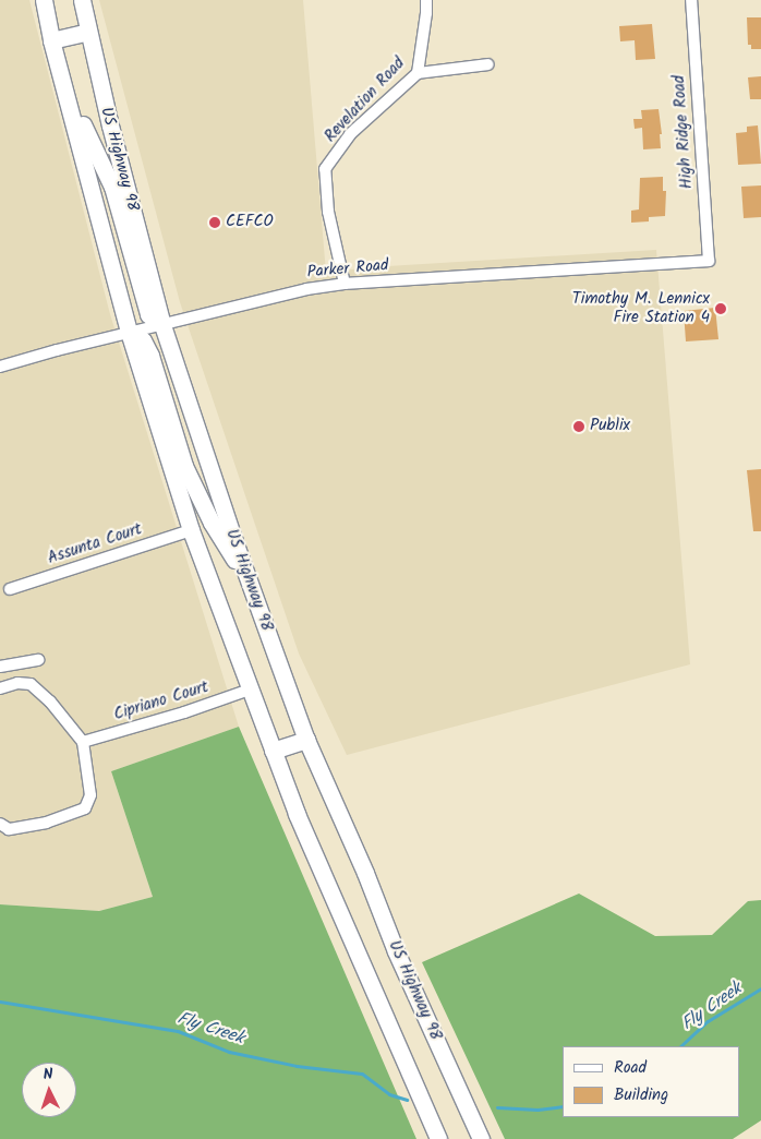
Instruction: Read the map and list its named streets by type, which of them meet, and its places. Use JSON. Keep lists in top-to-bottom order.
{
  "streets": {
    "main road": ["US Highway 98"],
    "street": [
      "Revelation Road",
      "High Ridge Road",
      "Parker Road",
      "Assunta Court",
      "Cipriano Court"
    ]
  },
  "crossings": [
    ["Revelation Road", "Parker Road"],
    ["High Ridge Road", "Parker Road"],
    ["US Highway 98", "Parker Road"],
    ["US Highway 98", "Assunta Court"],
    ["US Highway 98", "Cipriano Court"]
  ],
  "water": ["Fly Creek"],
  "places": ["CEFCO", "Timothy M. Lennicx Fire Station 4", "Publix"],
  "legend": ["Road", "Building"],
  "north": "top"
}
